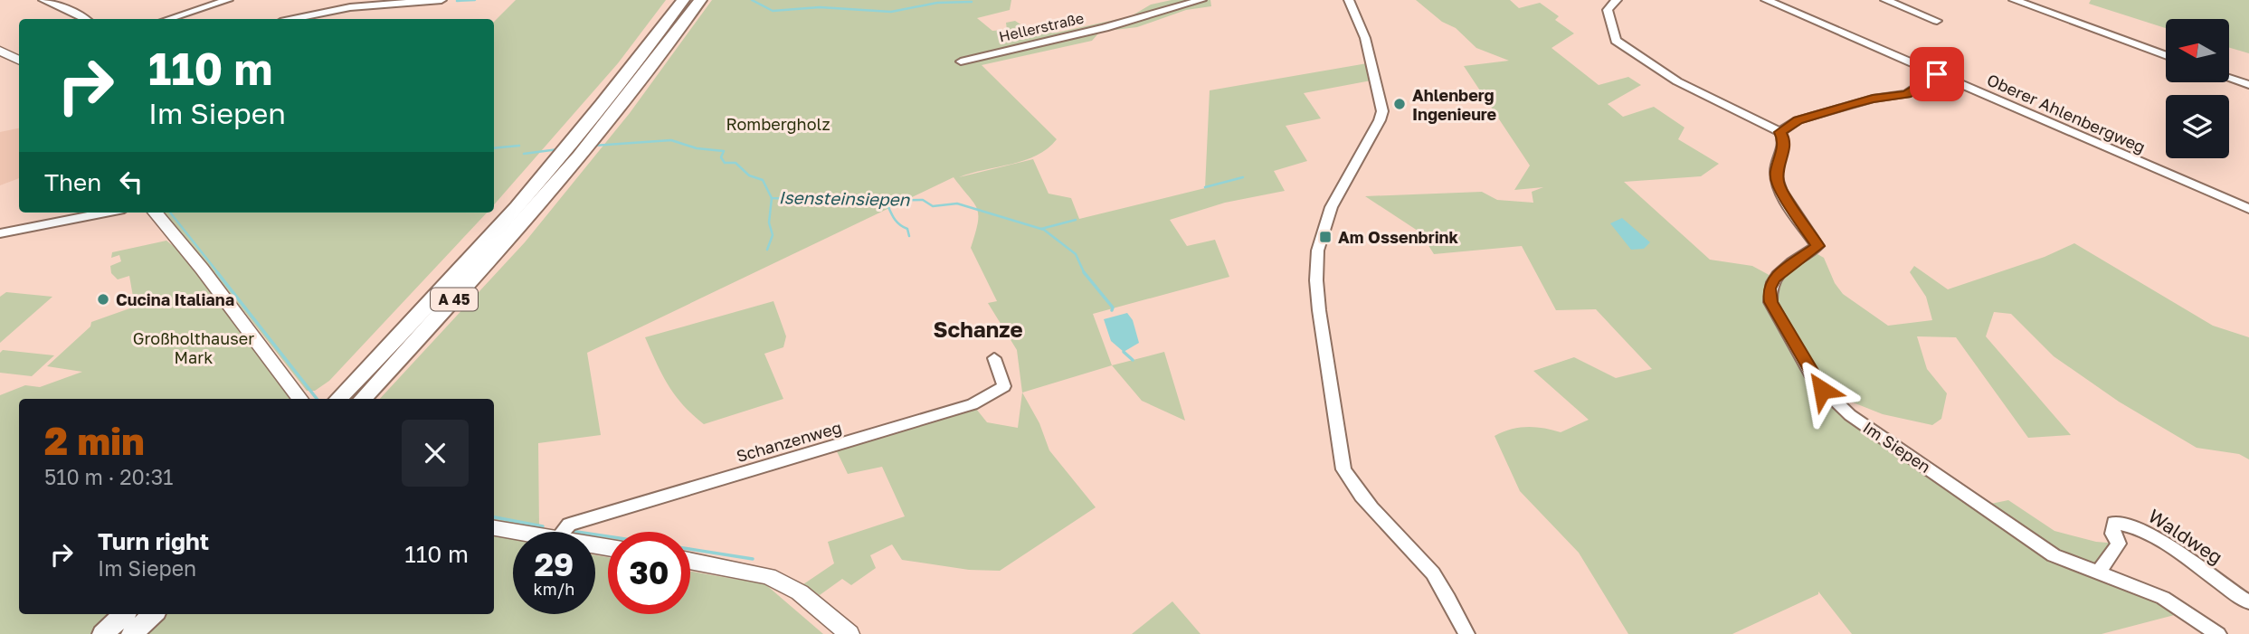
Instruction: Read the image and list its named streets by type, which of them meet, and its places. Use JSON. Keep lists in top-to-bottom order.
{
  "streets": {
    "highway": ["A 45"],
    "street": [
      "Hellerstraße",
      "Oberer Ahlenbergweg",
      "Schanzenweg",
      "Im Siepen",
      "Waldweg"
    ]
  },
  "crossings": [
    ["Im Siepen", "Waldweg"]
  ],
  "districts": ["Schanze"],
  "water": ["Isensteinsiepen"],
  "parks": ["Rombergholz", "Großholthauser Mark"],
  "places": {
    "other": ["Ahlenberg Ingenieure", "Cucina Italiana"],
    "transit": ["Am Ossenbrink"]
  },
  "north": "left",
  "page": {
    "turn": ["110 m", "Im Siepen"],
    "then": "Then",
    "heading": ["2 min", "510 m · 20:31"],
    "list": [
      {
        "name": "Turn right",
        "note": "Im Siepen",
        "value": "110 m"
      }
    ],
    "speed": "29 km/h",
    "limit": "30"
  }
}
